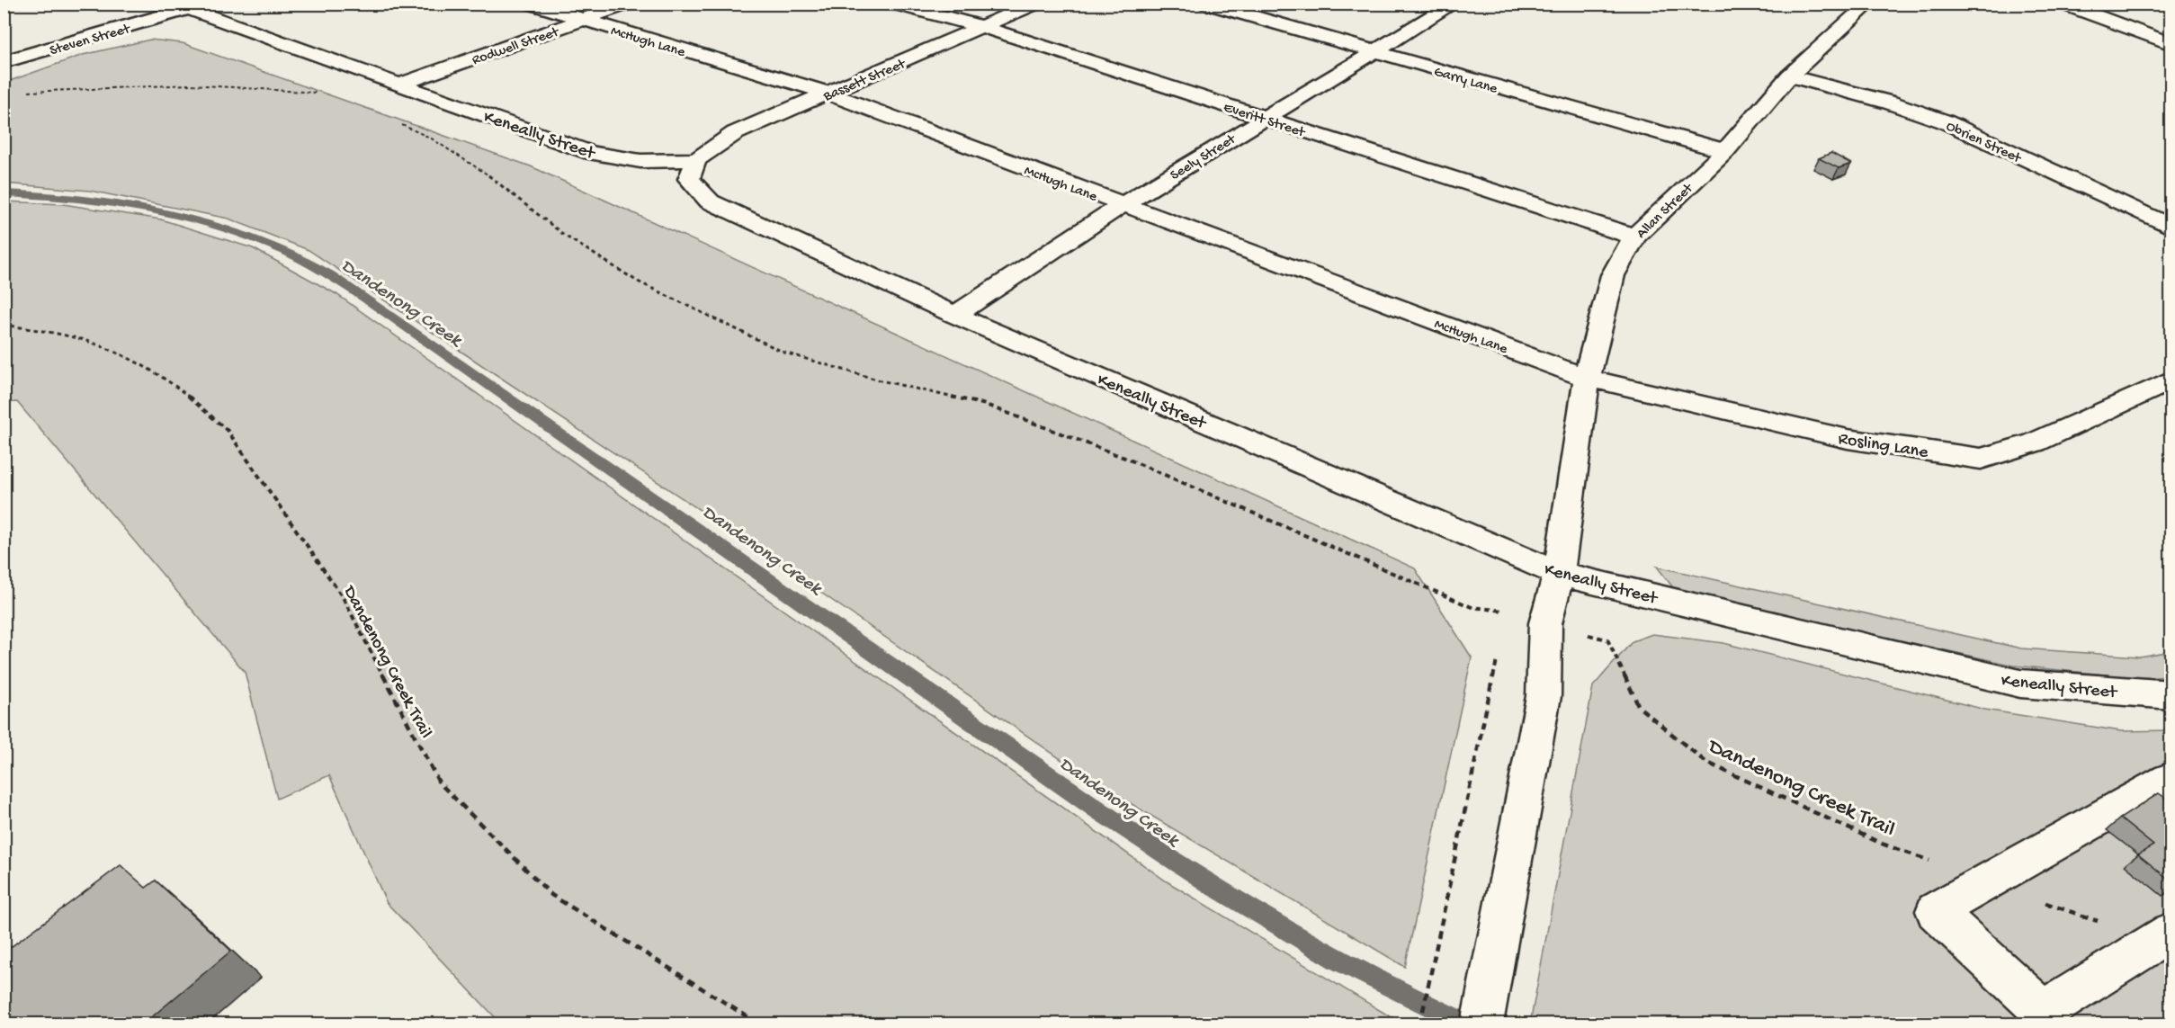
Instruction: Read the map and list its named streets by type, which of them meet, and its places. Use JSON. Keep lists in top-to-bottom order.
{
  "streets": {
    "street": [
      "Steven Street",
      "McHugh Lane",
      "Rodwell Street",
      "Bassett Street",
      "Garry Lane",
      "Everitt Street",
      "Keneally Street",
      "Obrien Street",
      "Seely Street",
      "Allan Street",
      "Rosling Lane"
    ],
    "path": ["Dandenong Creek Trail"]
  },
  "crossings": [
    ["Steven Street", "Keneally Street"],
    ["McHugh Lane", "Rodwell Street"],
    ["McHugh Lane", "Bassett Street"],
    ["McHugh Lane", "Seely Street"],
    ["McHugh Lane", "Allan Street"],
    ["McHugh Lane", "Rosling Lane"],
    ["Rodwell Street", "Keneally Street"],
    ["Bassett Street", "Everitt Street"],
    ["Bassett Street", "Keneally Street"],
    ["Garry Lane", "Seely Street"],
    ["Garry Lane", "Allan Street"],
    ["Everitt Street", "Seely Street"],
    ["Everitt Street", "Allan Street"],
    ["Keneally Street", "Seely Street"],
    ["Keneally Street", "Allan Street"],
    ["Obrien Street", "Allan Street"],
    ["Allan Street", "Rosling Lane"],
    ["Allan Street", "Dandenong Creek Trail"]
  ],
  "water": ["Dandenong Creek"]
}
